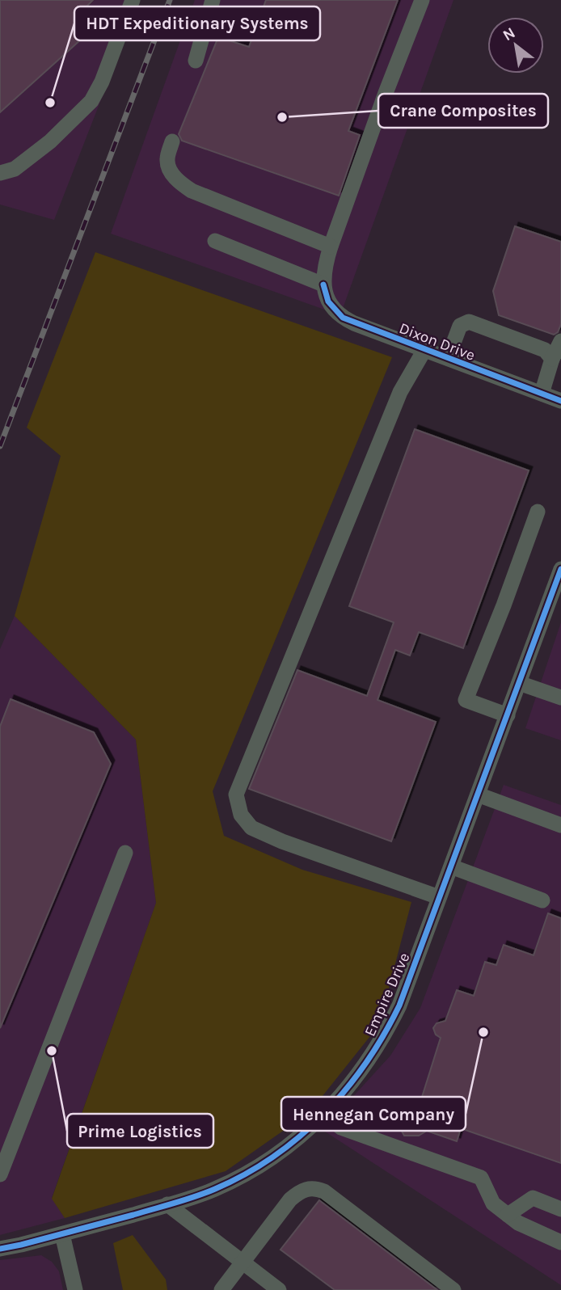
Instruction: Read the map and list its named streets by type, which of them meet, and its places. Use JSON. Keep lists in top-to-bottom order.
{
  "streets": {
    "street": ["Dixon Drive", "Empire Drive"]
  },
  "places": [
    "HDT Expeditionary Systems",
    "Crane Composites",
    "Hennegan Company",
    "Prime Logistics"
  ],
  "north": "top left"
}
